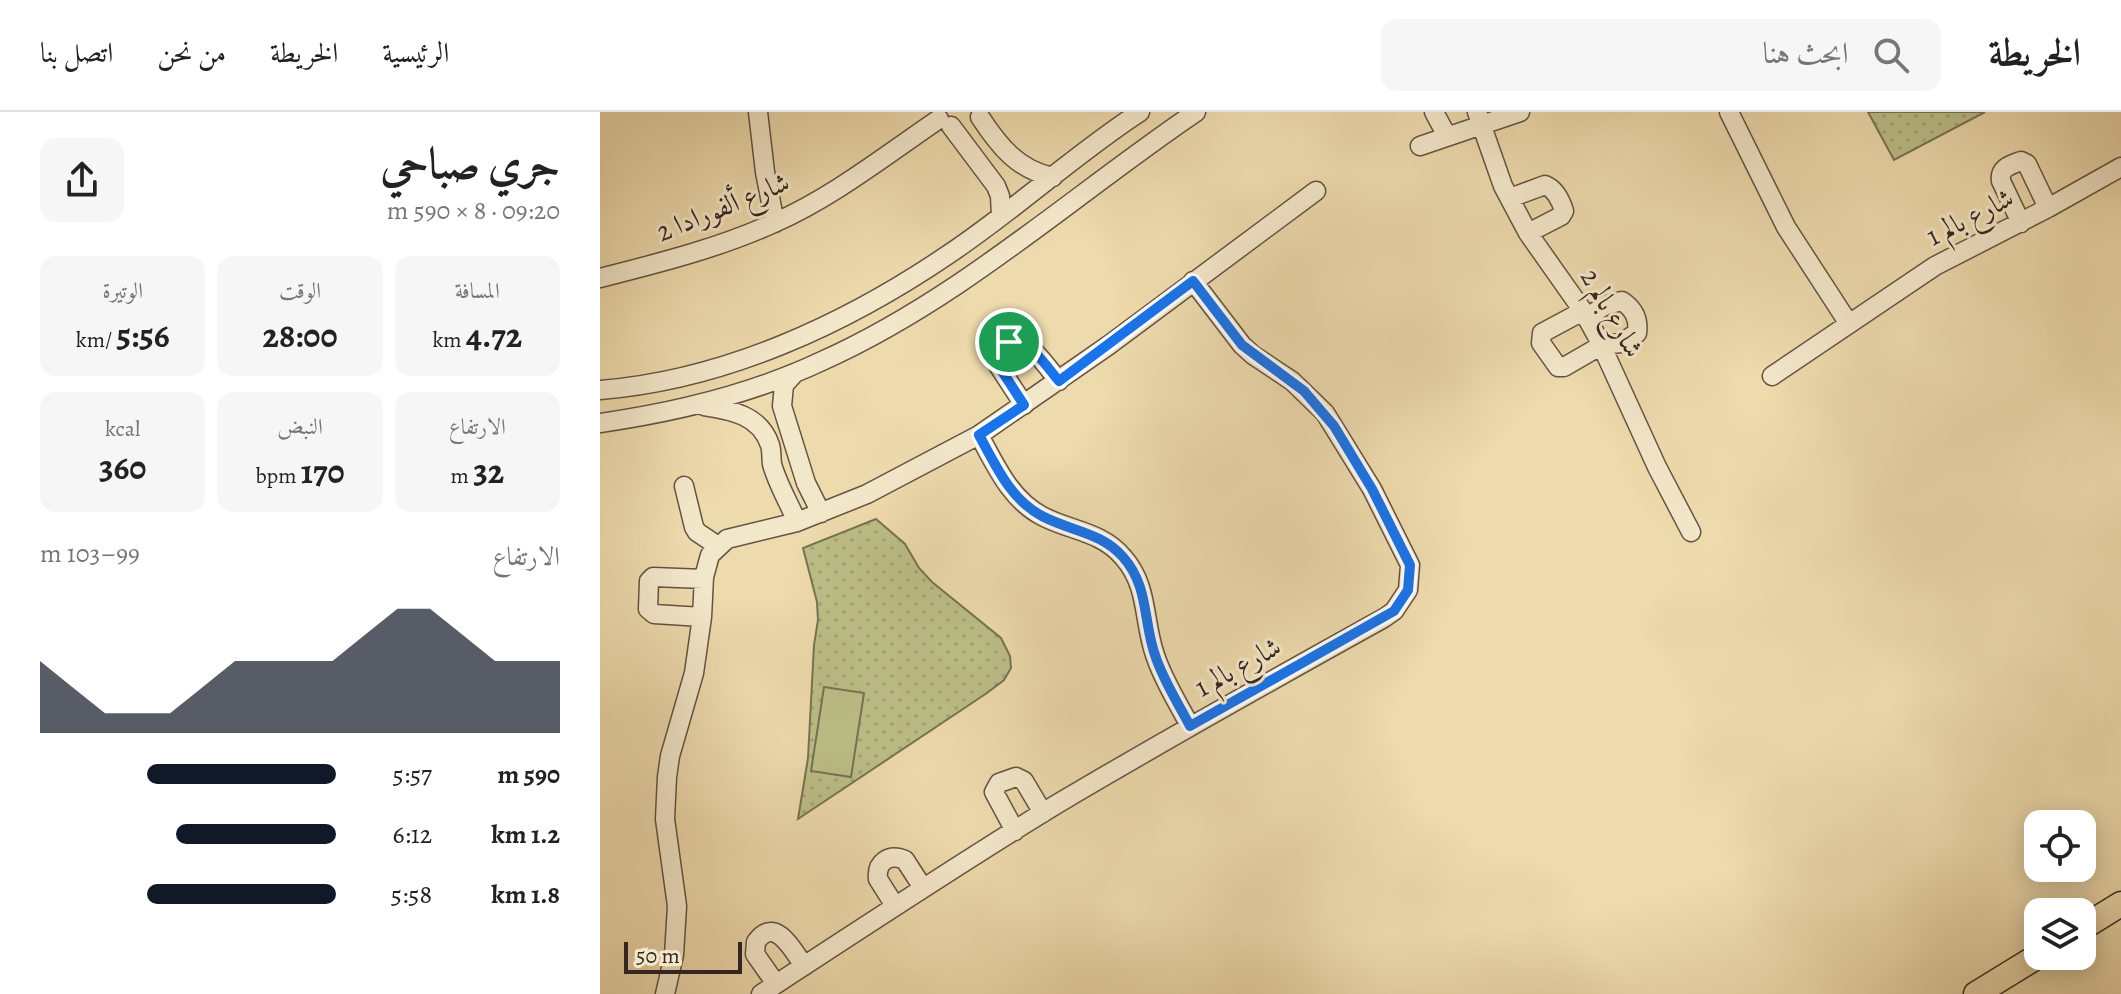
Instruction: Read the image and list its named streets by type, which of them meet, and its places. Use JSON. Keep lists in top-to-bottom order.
{
  "streets": {
    "street": ["شارع ألفورادا 2", "شارع بالم 1", "شارع بالم 2"]
  },
  "scale_bar": "50 m",
  "page": {
    "header": "الخريطة",
    "search": "ابحث هنا",
    "nav": [
      "الرئيسية",
      "الخريطة",
      "من نحن",
      "اتصل بنا"
    ],
    "heading": ["جري صباحي", "09:20 · 8 × 590 m"],
    "stats": [
      ["المسافة", "4.72 km"],
      ["الوقت", "28:00"],
      ["الوتيرة", "5:56 /km"],
      ["الارتفاع", "32 m"],
      ["النبض", "170 bpm"],
      ["kcal", "360"]
    ],
    "chart": ["الارتفاع", "99–103 m"],
    "list": [
      {
        "name": "590 m",
        "note": "5:57"
      },
      {
        "name": "1.2 km",
        "note": "6:12"
      },
      {
        "name": "1.8 km",
        "note": "5:58"
      }
    ],
    "scale": "50 m"
  }
}
